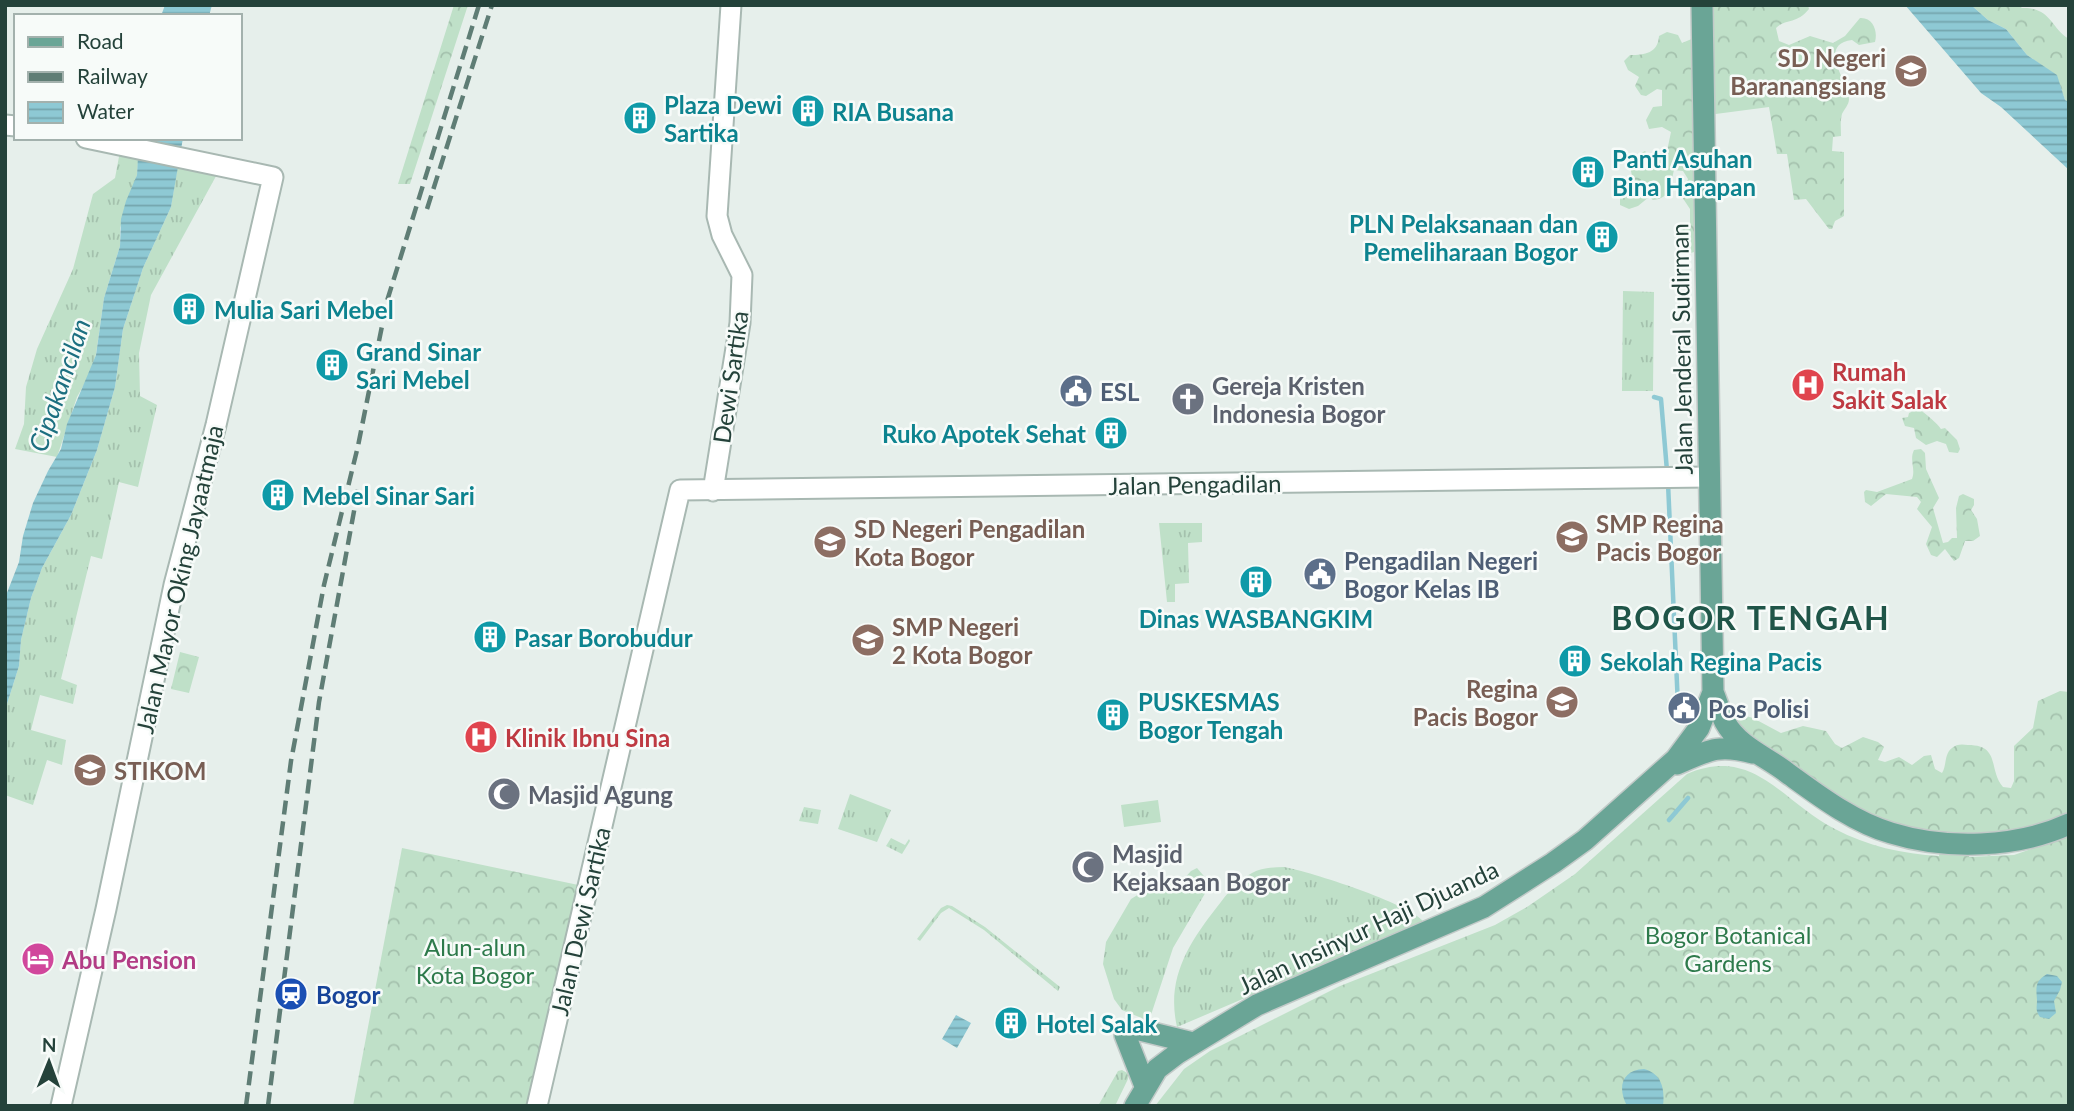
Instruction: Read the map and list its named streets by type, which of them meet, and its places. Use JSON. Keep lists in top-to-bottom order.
{
  "streets": {
    "main road": ["Jalan Jenderal Sudirman", "Jalan Insinyur Haji Djuanda"],
    "street": [
      "Dewi Sartika",
      "Jalan Pengadilan",
      "Jalan Mayor Oking Jayaatmaja",
      "Jalan Dewi Sartika"
    ]
  },
  "crossings": [
    ["Jalan Jenderal Sudirman", "Jalan Pengadilan"],
    ["Dewi Sartika", "Jalan Pengadilan"],
    ["Jalan Pengadilan", "Jalan Dewi Sartika"]
  ],
  "districts": ["BOGOR TENGAH"],
  "water": ["Cipakancilan"],
  "parks": ["Bogor Botanical Gardens", "Alun-alun Kota Bogor"],
  "places": {
    "school or university": [
      "SD Negeri Baranangsiang",
      "SMP Regina Pacis Bogor",
      "SD Negeri Pengadilan Kota Bogor",
      "SMP Negeri 2 Kota Bogor",
      "Regina Pacis Bogor",
      "STIKOM"
    ],
    "building": [
      "RIA Busana",
      "Plaza Dewi Sartika",
      "Panti Asuhan Bina Harapan",
      "PLN Pelaksanaan dan Pemeliharaan Bogor",
      "Mulia Sari Mebel",
      "Grand Sinar Sari Mebel",
      "Ruko Apotek Sehat",
      "Mebel Sinar Sari",
      "Dinas WASBANGKIM",
      "Pasar Borobudur",
      "Sekolah Regina Pacis",
      "PUSKESMAS Bogor Tengah",
      "Hotel Salak"
    ],
    "hospital": ["Rumah Sakit Salak", "Klinik Ibnu Sina"],
    "public building": ["ESL", "Pengadilan Negeri Bogor Kelas IB", "Pos Polisi"],
    "church": ["Gereja Kristen Indonesia Bogor"],
    "mosque": ["Masjid Agung", "Masjid Kejaksaan Bogor"],
    "hotel": ["Abu Pension"],
    "station": ["Bogor"]
  },
  "legend": ["Road", "Railway", "Water"],
  "north": "top"
}
